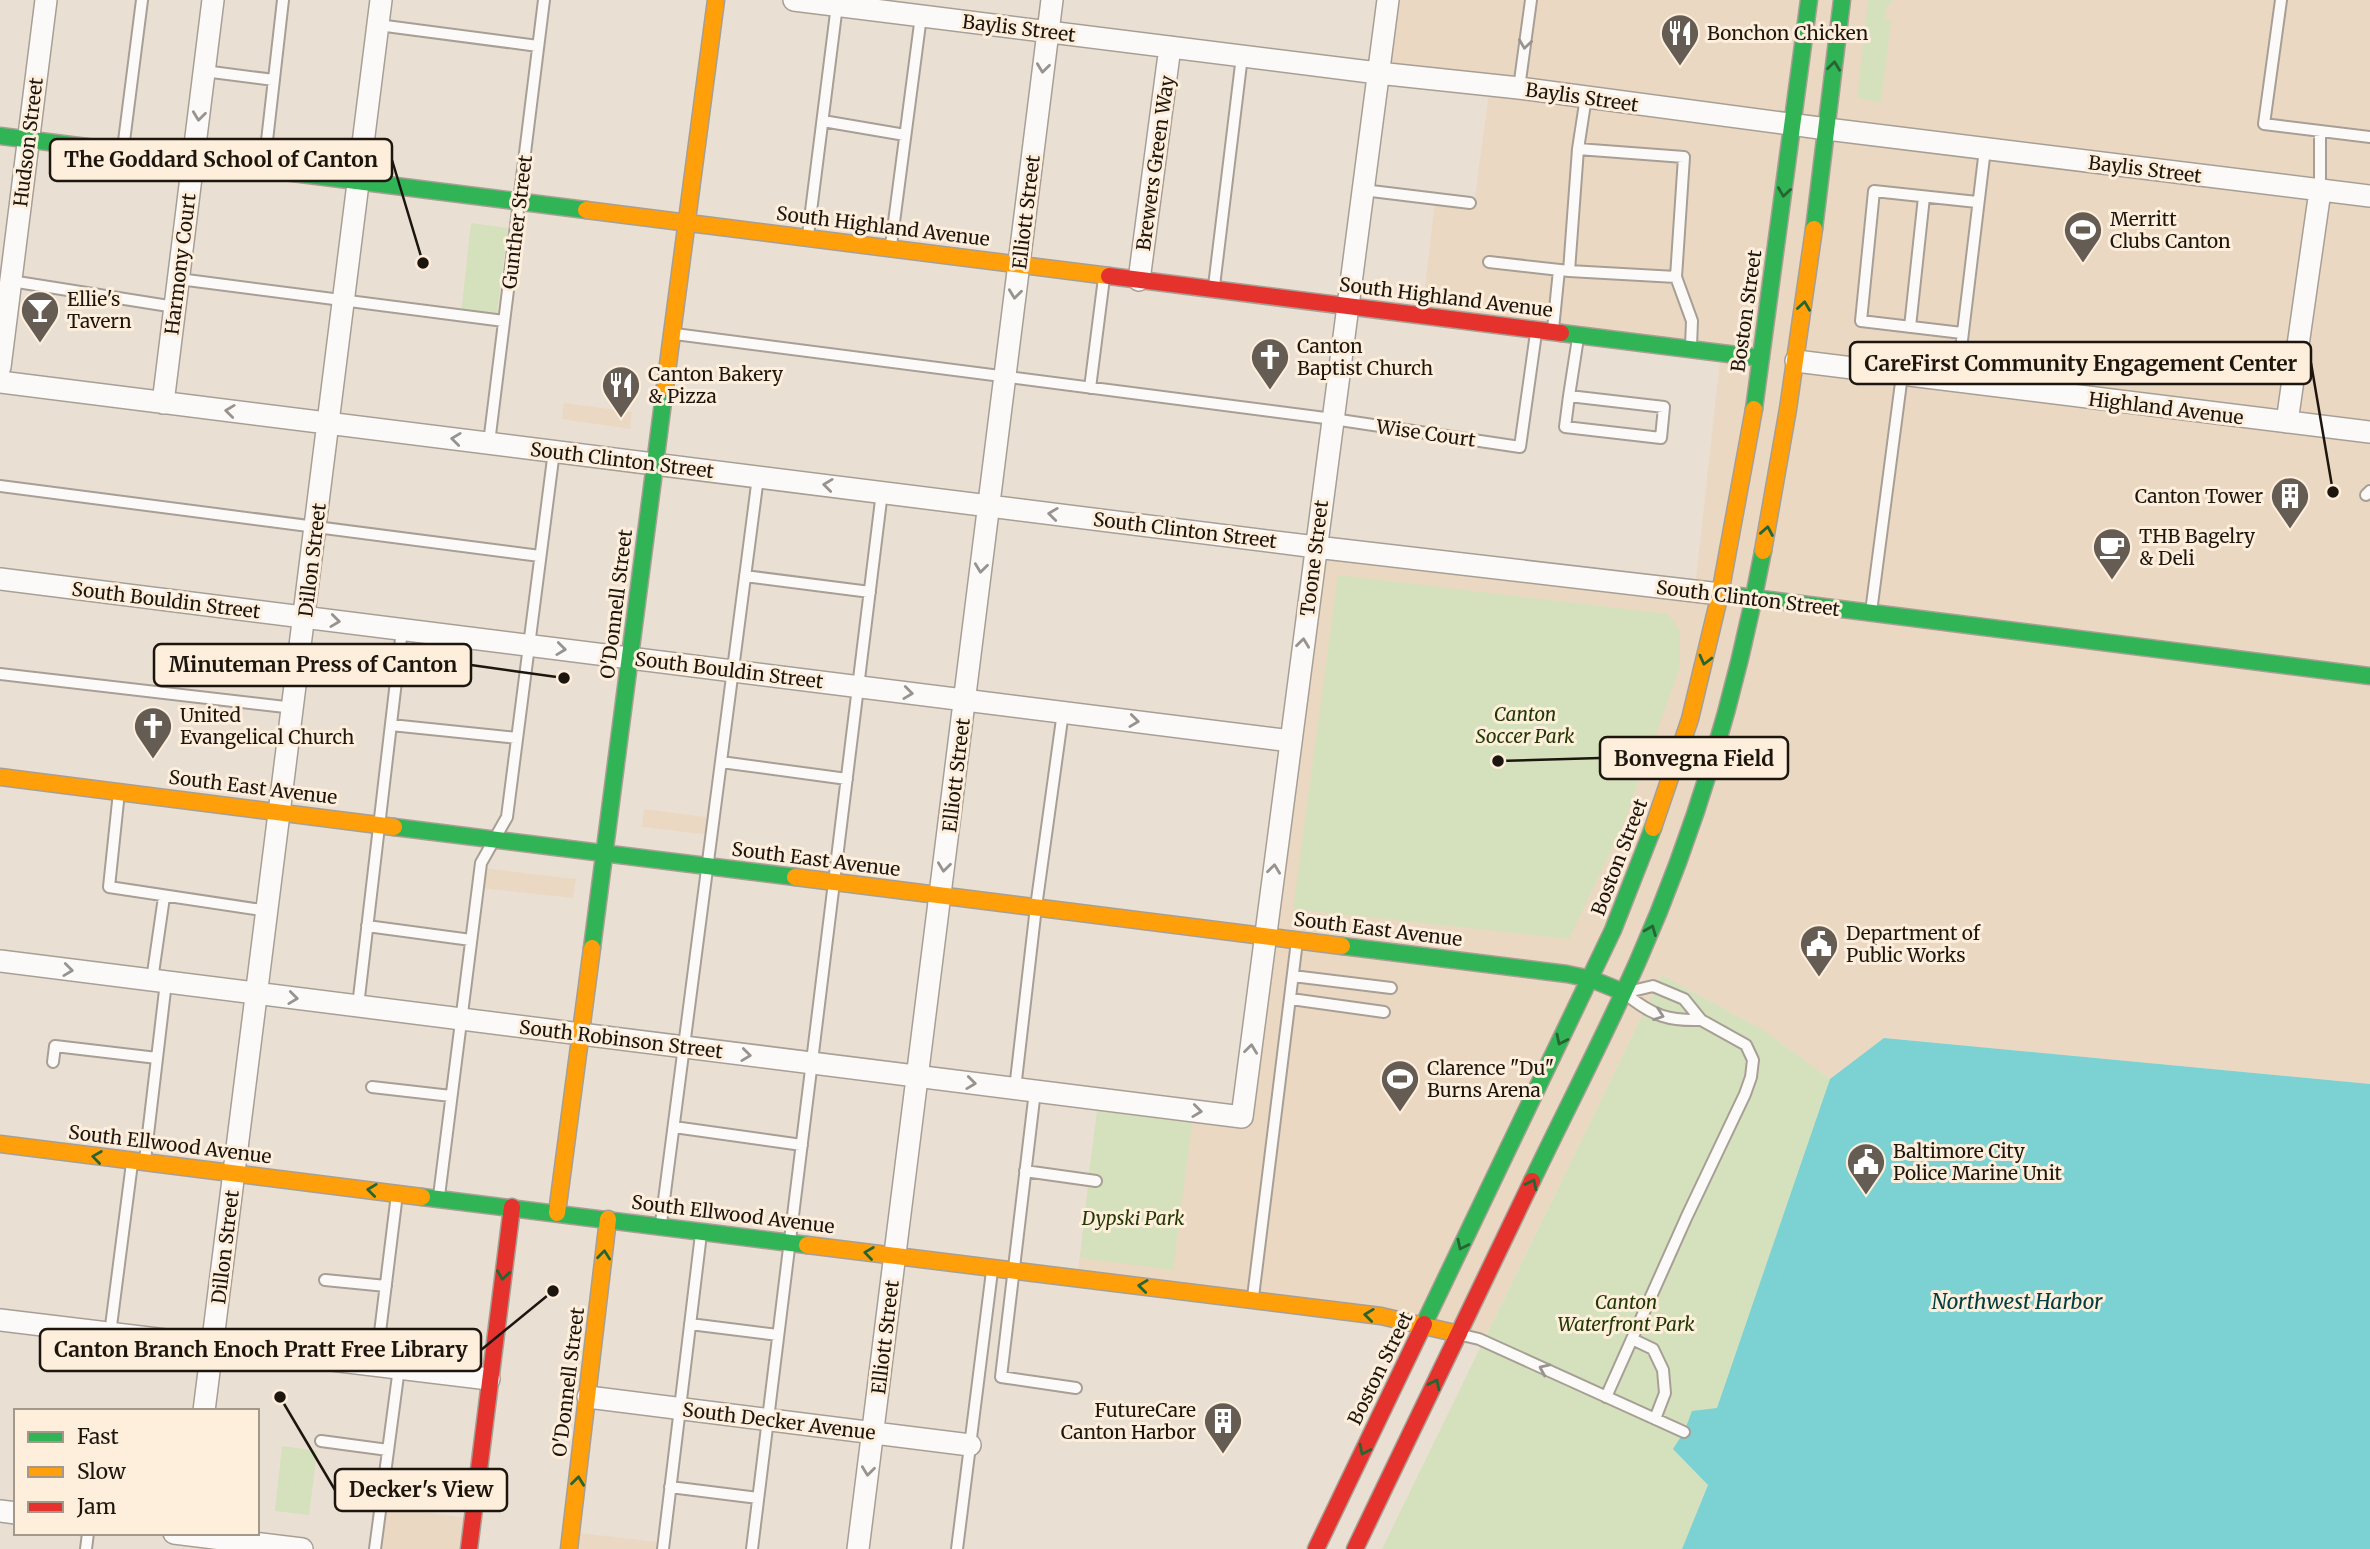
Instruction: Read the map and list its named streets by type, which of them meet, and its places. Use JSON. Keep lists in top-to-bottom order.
{
  "streets": {
    "street": [
      "Baylis Street",
      "Hudson Street",
      "Brewers Green Way",
      "Elliott Street",
      "South Highland Avenue",
      "Harmony Court",
      "Boston Street",
      "Highland Avenue",
      "South Clinton Street",
      "Toone Street",
      "Dillon Street",
      "South Bouldin Street",
      "O'Donnell Street",
      "South East Avenue",
      "South Robinson Street",
      "South Ellwood Avenue",
      "South Decker Avenue"
    ],
    "lane": ["Gunther Street", "Wise Court"]
  },
  "crossings": [
    ["Baylis Street", "Brewers Green Way"],
    ["Baylis Street", "Elliott Street"],
    ["Baylis Street", "Boston Street"],
    ["Baylis Street", "Toone Street"],
    ["Hudson Street", "South Highland Avenue"],
    ["Brewers Green Way", "South Highland Avenue"],
    ["Elliott Street", "South Highland Avenue"],
    ["Elliott Street", "Wise Court"],
    ["Elliott Street", "South Clinton Street"],
    ["Elliott Street", "South Bouldin Street"],
    ["Elliott Street", "South East Avenue"],
    ["Elliott Street", "South Robinson Street"],
    ["Elliott Street", "South Ellwood Avenue"],
    ["Elliott Street", "South Decker Avenue"],
    ["Gunther Street", "South Highland Avenue"],
    ["Gunther Street", "South Clinton Street"],
    ["South Highland Avenue", "Harmony Court"],
    ["South Highland Avenue", "Boston Street"],
    ["South Highland Avenue", "Wise Court"],
    ["South Highland Avenue", "Toone Street"],
    ["South Highland Avenue", "Dillon Street"],
    ["South Highland Avenue", "O'Donnell Street"],
    ["Harmony Court", "South Clinton Street"],
    ["Boston Street", "South Clinton Street"],
    ["Boston Street", "South East Avenue"],
    ["Boston Street", "South Ellwood Avenue"],
    ["Wise Court", "Toone Street"],
    ["Wise Court", "O'Donnell Street"],
    ["South Clinton Street", "Toone Street"],
    ["South Clinton Street", "Dillon Street"],
    ["South Clinton Street", "O'Donnell Street"],
    ["Toone Street", "South Bouldin Street"],
    ["Toone Street", "South East Avenue"],
    ["Toone Street", "South Robinson Street"],
    ["Dillon Street", "South Bouldin Street"],
    ["Dillon Street", "South East Avenue"],
    ["Dillon Street", "South Robinson Street"],
    ["Dillon Street", "South Ellwood Avenue"],
    ["South Bouldin Street", "O'Donnell Street"],
    ["O'Donnell Street", "South East Avenue"],
    ["O'Donnell Street", "South Robinson Street"],
    ["O'Donnell Street", "South Ellwood Avenue"],
    ["O'Donnell Street", "South Decker Avenue"]
  ],
  "one_way": [
    "Elliott Street",
    "Toone Street",
    "South Bouldin Street",
    "South Robinson Street",
    "South Ellwood Avenue"
  ],
  "water": ["Northwest Harbor"],
  "parks": ["Canton Soccer Park", "Dypski Park", "Canton Waterfront Park"],
  "places": {
    "restaurant": ["Bonchon Chicken", "Canton Bakery & Pizza"],
    "other": [
      "The Goddard School of Canton",
      "CareFirst Community Engagement Center",
      "Minuteman Press of Canton",
      "Bonvegna Field",
      "Canton Branch Enoch Pratt Free Library",
      "Decker's View"
    ],
    "sports": ["Merritt Clubs Canton", "Clarence \"Du\" Burns Arena"],
    "bar": ["Ellie's Tavern"],
    "church": ["Canton Baptist Church", "United Evangelical Church"],
    "building": ["Canton Tower", "FutureCare Canton Harbor"],
    "cafe": ["THB Bagelry & Deli"],
    "public building": ["Department of Public Works", "Baltimore City Police Marine Unit"]
  },
  "legend": ["Fast", "Slow", "Jam"]
}
